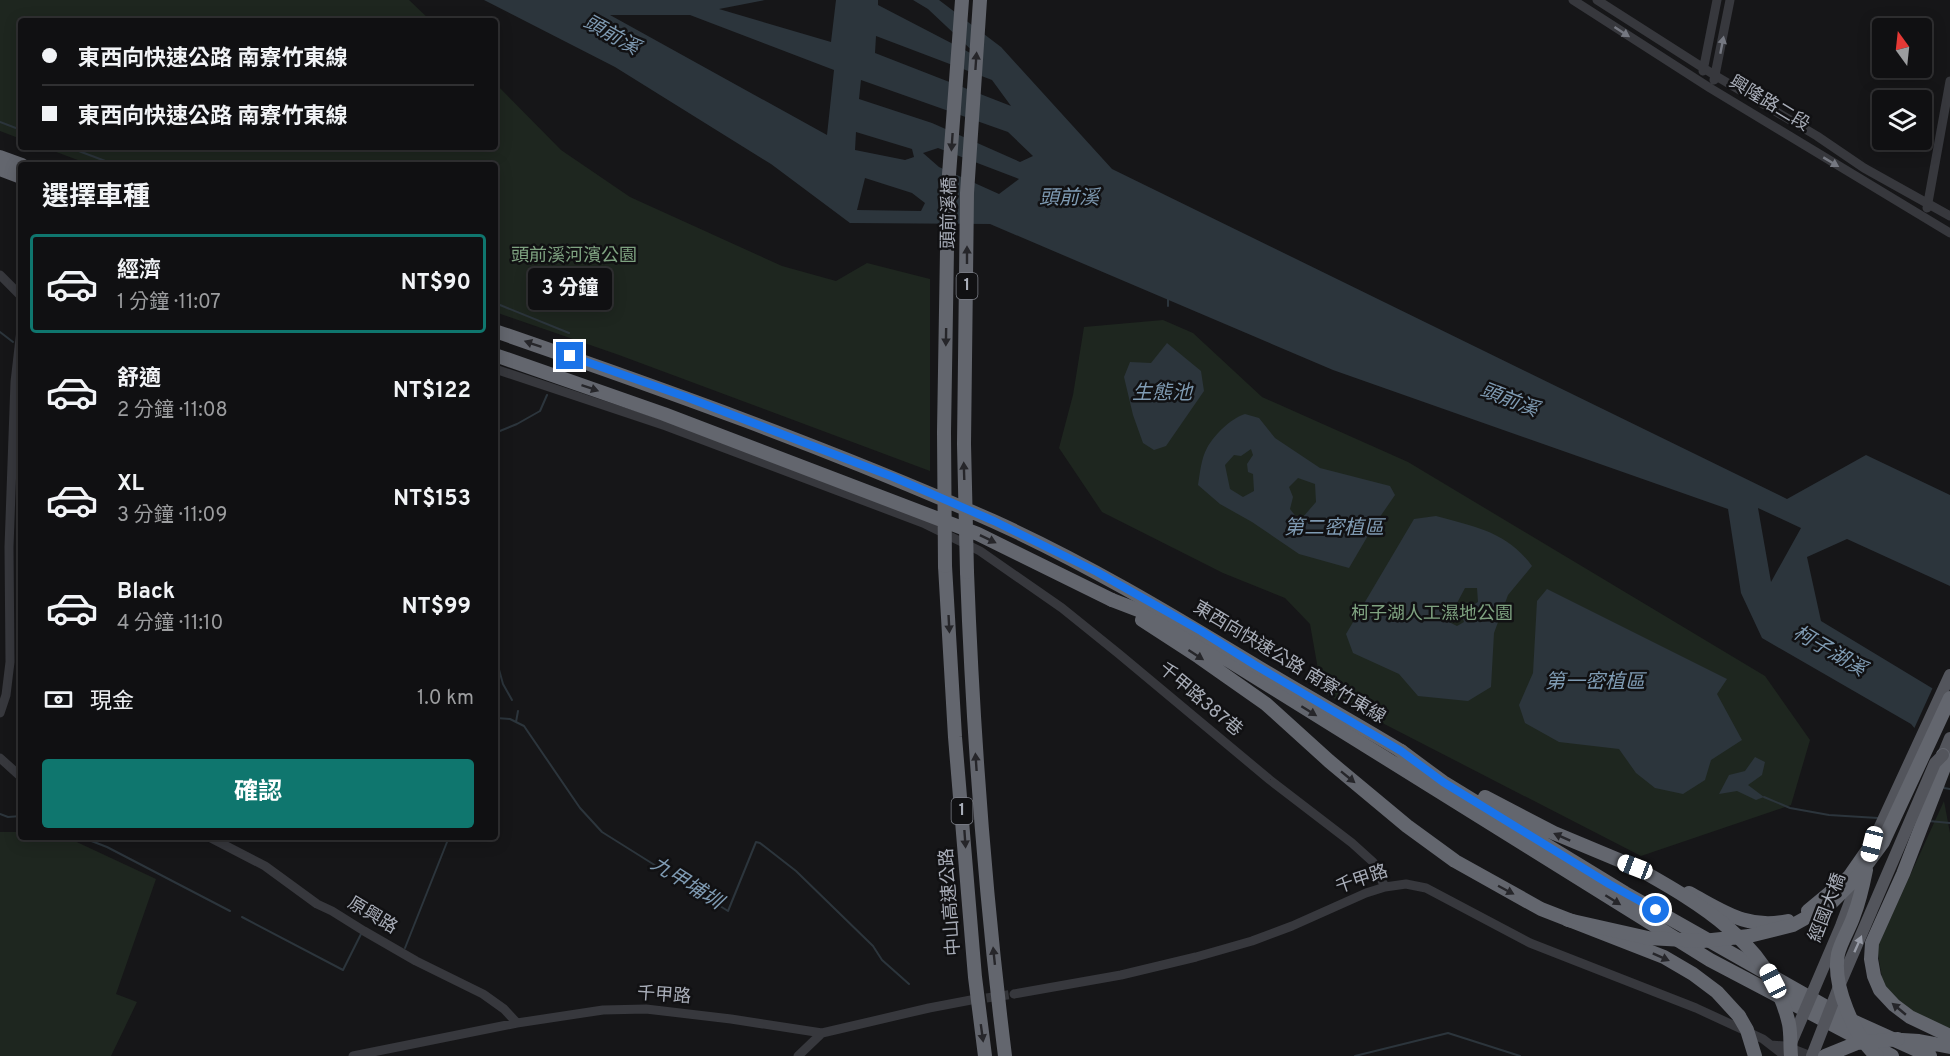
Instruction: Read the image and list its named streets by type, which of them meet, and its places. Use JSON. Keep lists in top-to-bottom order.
{
  "streets": {
    "highway": [
      "頭前溪橋",
      "1",
      "東西向快速公路 南寮竹東線",
      "中山高速公路"
    ],
    "main road": ["經國大橋"],
    "street": [
      "興隆路二段",
      "千甲路387巷",
      "千甲路",
      "原興路"
    ]
  },
  "crossings": [
    ["頭前溪橋", "中山高速公路"],
    ["千甲路387巷", "千甲路"],
    ["千甲路", "經國大橋"],
    ["千甲路", "原興路"]
  ],
  "water": [
    "頭前溪",
    "生態池",
    "第二密植區",
    "柯子湖溪",
    "第一密植區",
    "九甲埔圳"
  ],
  "parks": ["頭前溪河濱公園", "柯子湖人工濕地公園"],
  "north": "top",
  "page": {
    "banner": ["東西向快速公路 南寮竹東線", "東西向快速公路 南寮竹東線"],
    "heading": "選擇車種",
    "list": [
      {
        "name": "經濟",
        "note": "1 分鐘 · 11:07",
        "value": "NT$90"
      },
      {
        "name": "舒適",
        "note": "2 分鐘 · 11:08",
        "value": "NT$122"
      },
      {
        "name": "XL",
        "note": "3 分鐘 · 11:09",
        "value": "NT$153"
      },
      {
        "name": "Black",
        "note": "4 分鐘 · 11:10",
        "value": "NT$99"
      }
    ],
    "bubble": "3 分鐘",
    "pay": ["現金", "1.0 km"],
    "buttons": "確認"
  }
}
